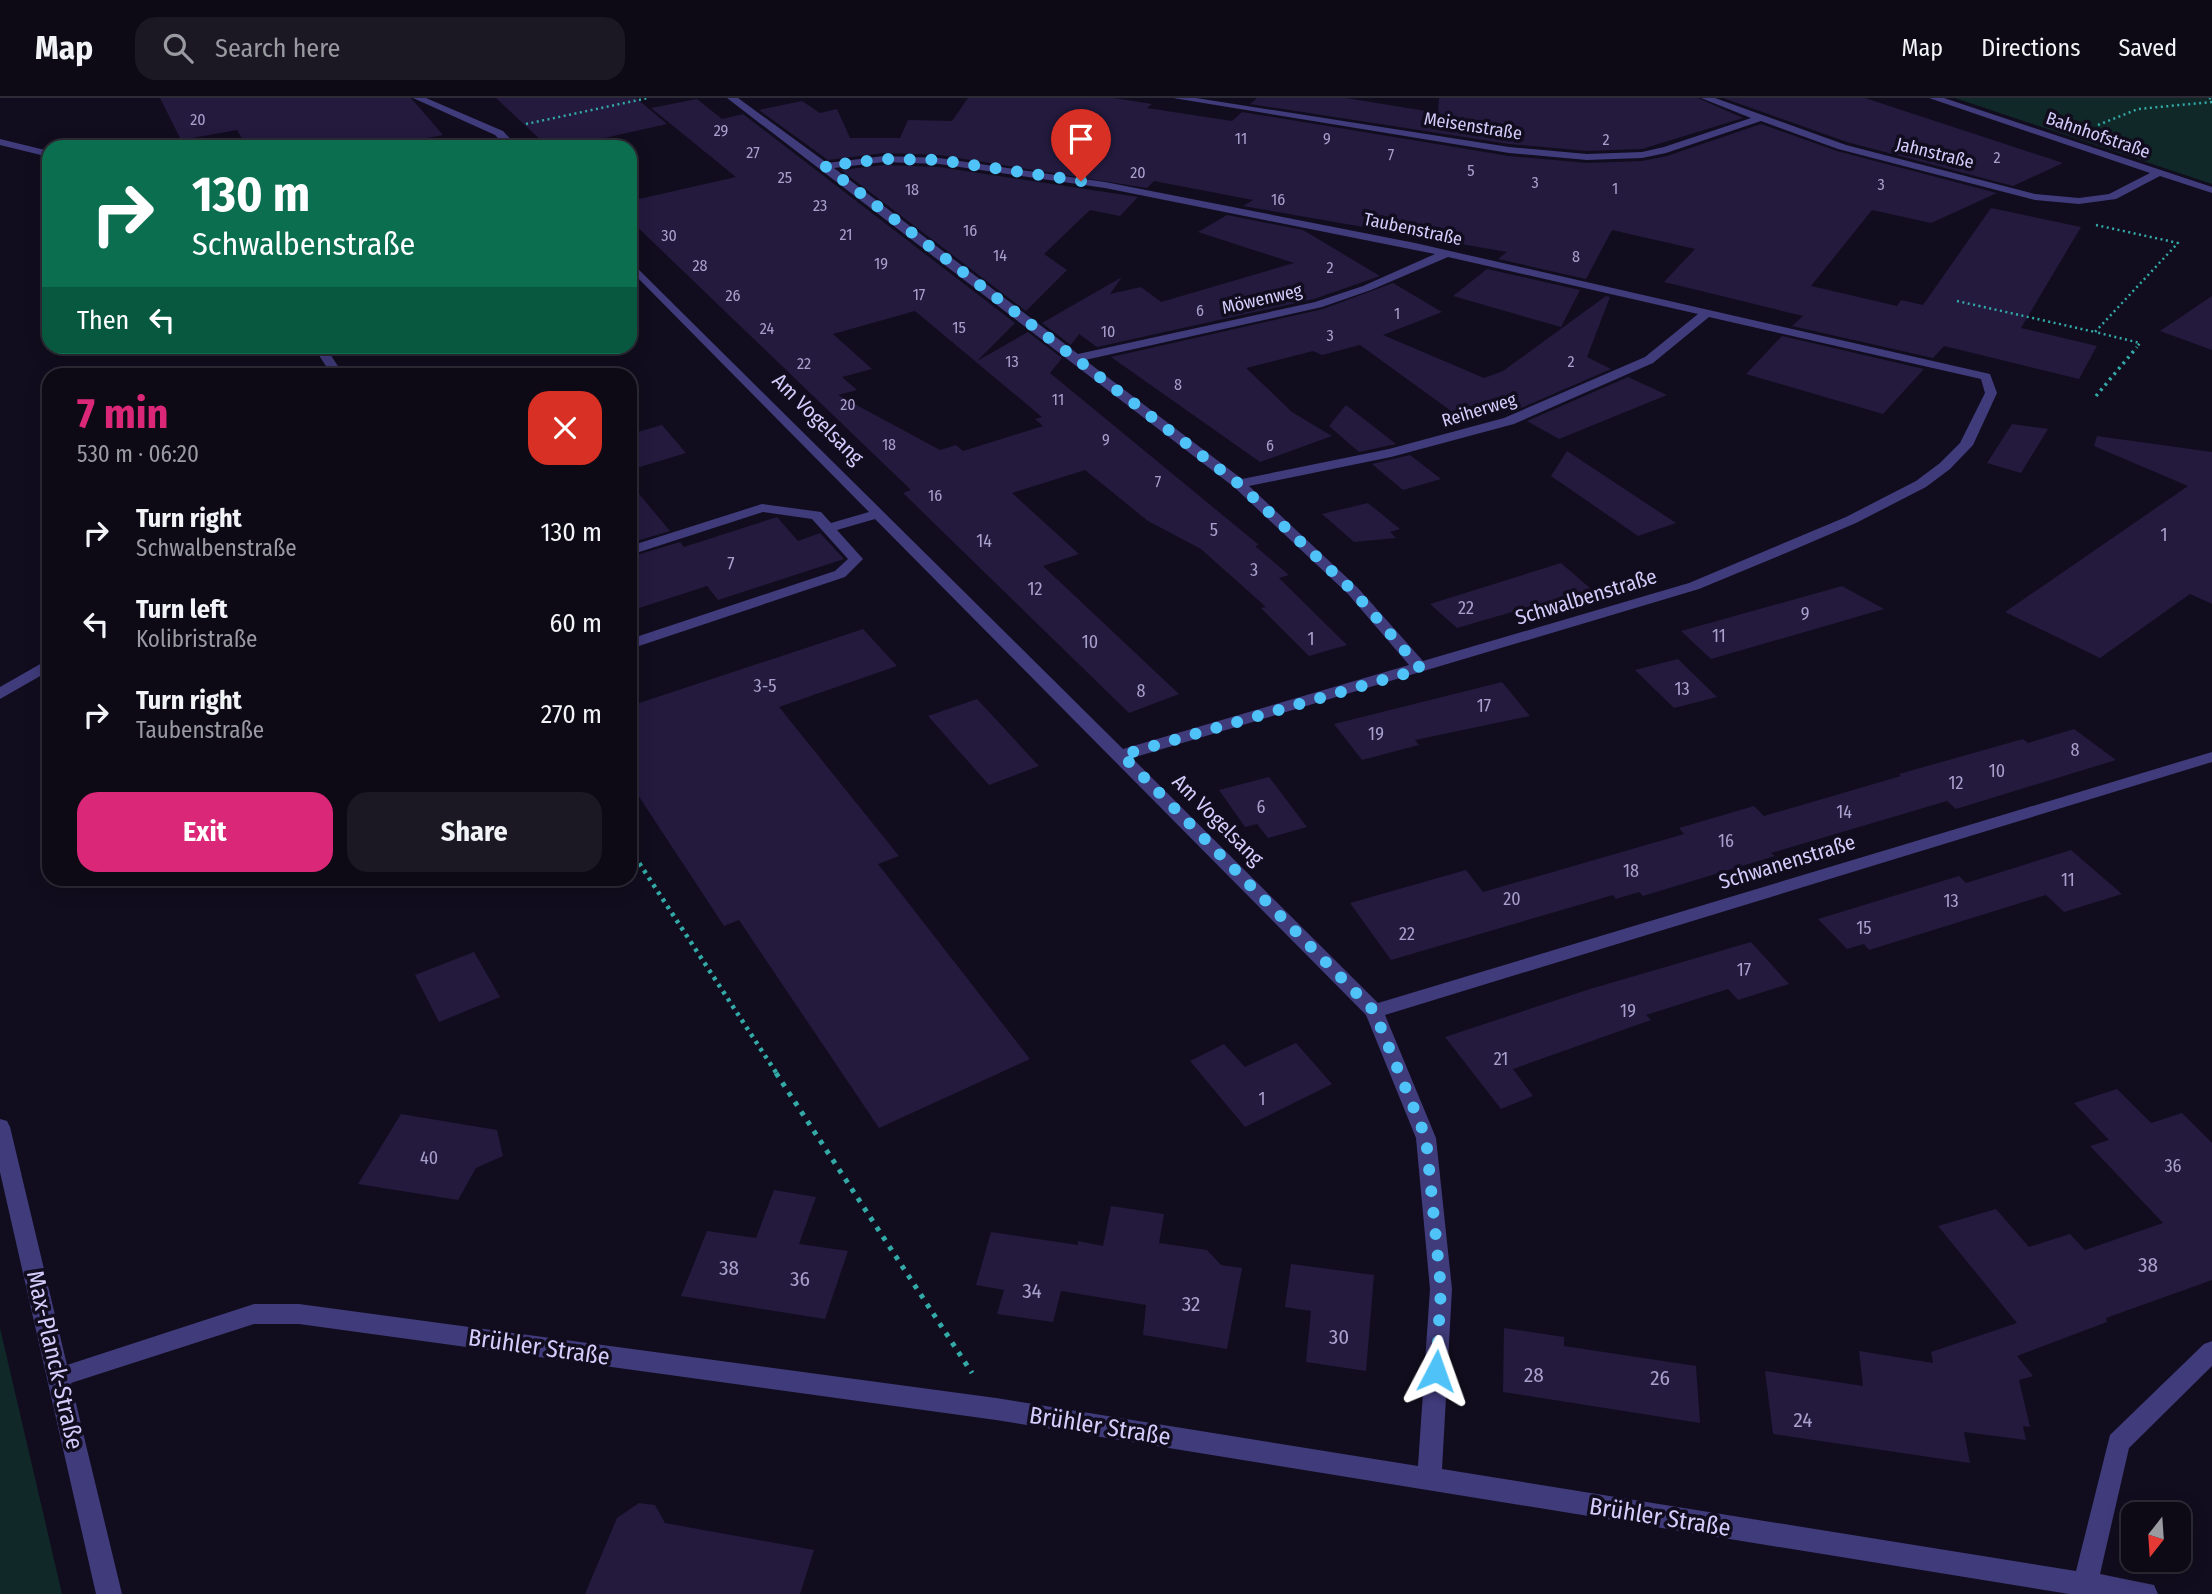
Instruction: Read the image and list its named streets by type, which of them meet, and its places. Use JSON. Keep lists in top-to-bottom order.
{
  "streets": {
    "street": [
      "Meisenstraße",
      "Bahnhofstraße",
      "Jahnstraße",
      "Taubenstraße",
      "Möwenweg",
      "Reiherweg",
      "Am Vogelsang",
      "Schwalbenstraße",
      "Schwanenstraße",
      "Brühler Straße",
      "Max-Planck-Straße"
    ]
  },
  "crossings": [
    ["Meisenstraße", "Jahnstraße"],
    ["Bahnhofstraße", "Jahnstraße"],
    ["Taubenstraße", "Möwenweg"],
    ["Taubenstraße", "Reiherweg"],
    ["Taubenstraße", "Schwalbenstraße"],
    ["Am Vogelsang", "Schwalbenstraße"],
    ["Am Vogelsang", "Schwanenstraße"],
    ["Am Vogelsang", "Brühler Straße"],
    ["Brühler Straße", "Max-Planck-Straße"]
  ],
  "house_numbers": [
    "20",
    "29",
    "11",
    "9",
    "2",
    "27",
    "7",
    "2",
    "5",
    "20",
    "25",
    "3",
    "3",
    "1",
    "18",
    "16",
    "23",
    "16",
    "21",
    "30",
    "14",
    "8",
    "19",
    "28",
    "2",
    "17",
    "26",
    "6",
    "1",
    "15",
    "24",
    "10",
    "3",
    "13",
    "2",
    "22",
    "8",
    "11",
    "20",
    "9",
    "18",
    "6",
    "7",
    "16",
    "5",
    "1",
    "14",
    "7",
    "3",
    "12",
    "22",
    "9",
    "11",
    "1",
    "10",
    "3-5",
    "13",
    "8",
    "17",
    "19",
    "8",
    "10",
    "12",
    "6",
    "14",
    "16",
    "18",
    "11",
    "20",
    "13",
    "15",
    "22",
    "17",
    "19",
    "21",
    "1",
    "40",
    "36",
    "38",
    "38",
    "36",
    "34",
    "32",
    "30",
    "28",
    "26",
    "24"
  ],
  "north": "bottom",
  "page": {
    "header": "Map",
    "search": "Search here",
    "nav": ["Map", "Directions", "Saved"],
    "turn": ["130 m", "Schwalbenstraße"],
    "then": "Then",
    "heading": ["7 min", "530 m · 06:20"],
    "list": [
      {
        "name": "Turn right",
        "note": "Schwalbenstraße",
        "value": "130 m"
      },
      {
        "name": "Turn left",
        "note": "Kolibristraße",
        "value": "60 m"
      },
      {
        "name": "Turn right",
        "note": "Taubenstraße",
        "value": "270 m"
      }
    ],
    "buttons": ["Exit", "Share"]
  }
}
